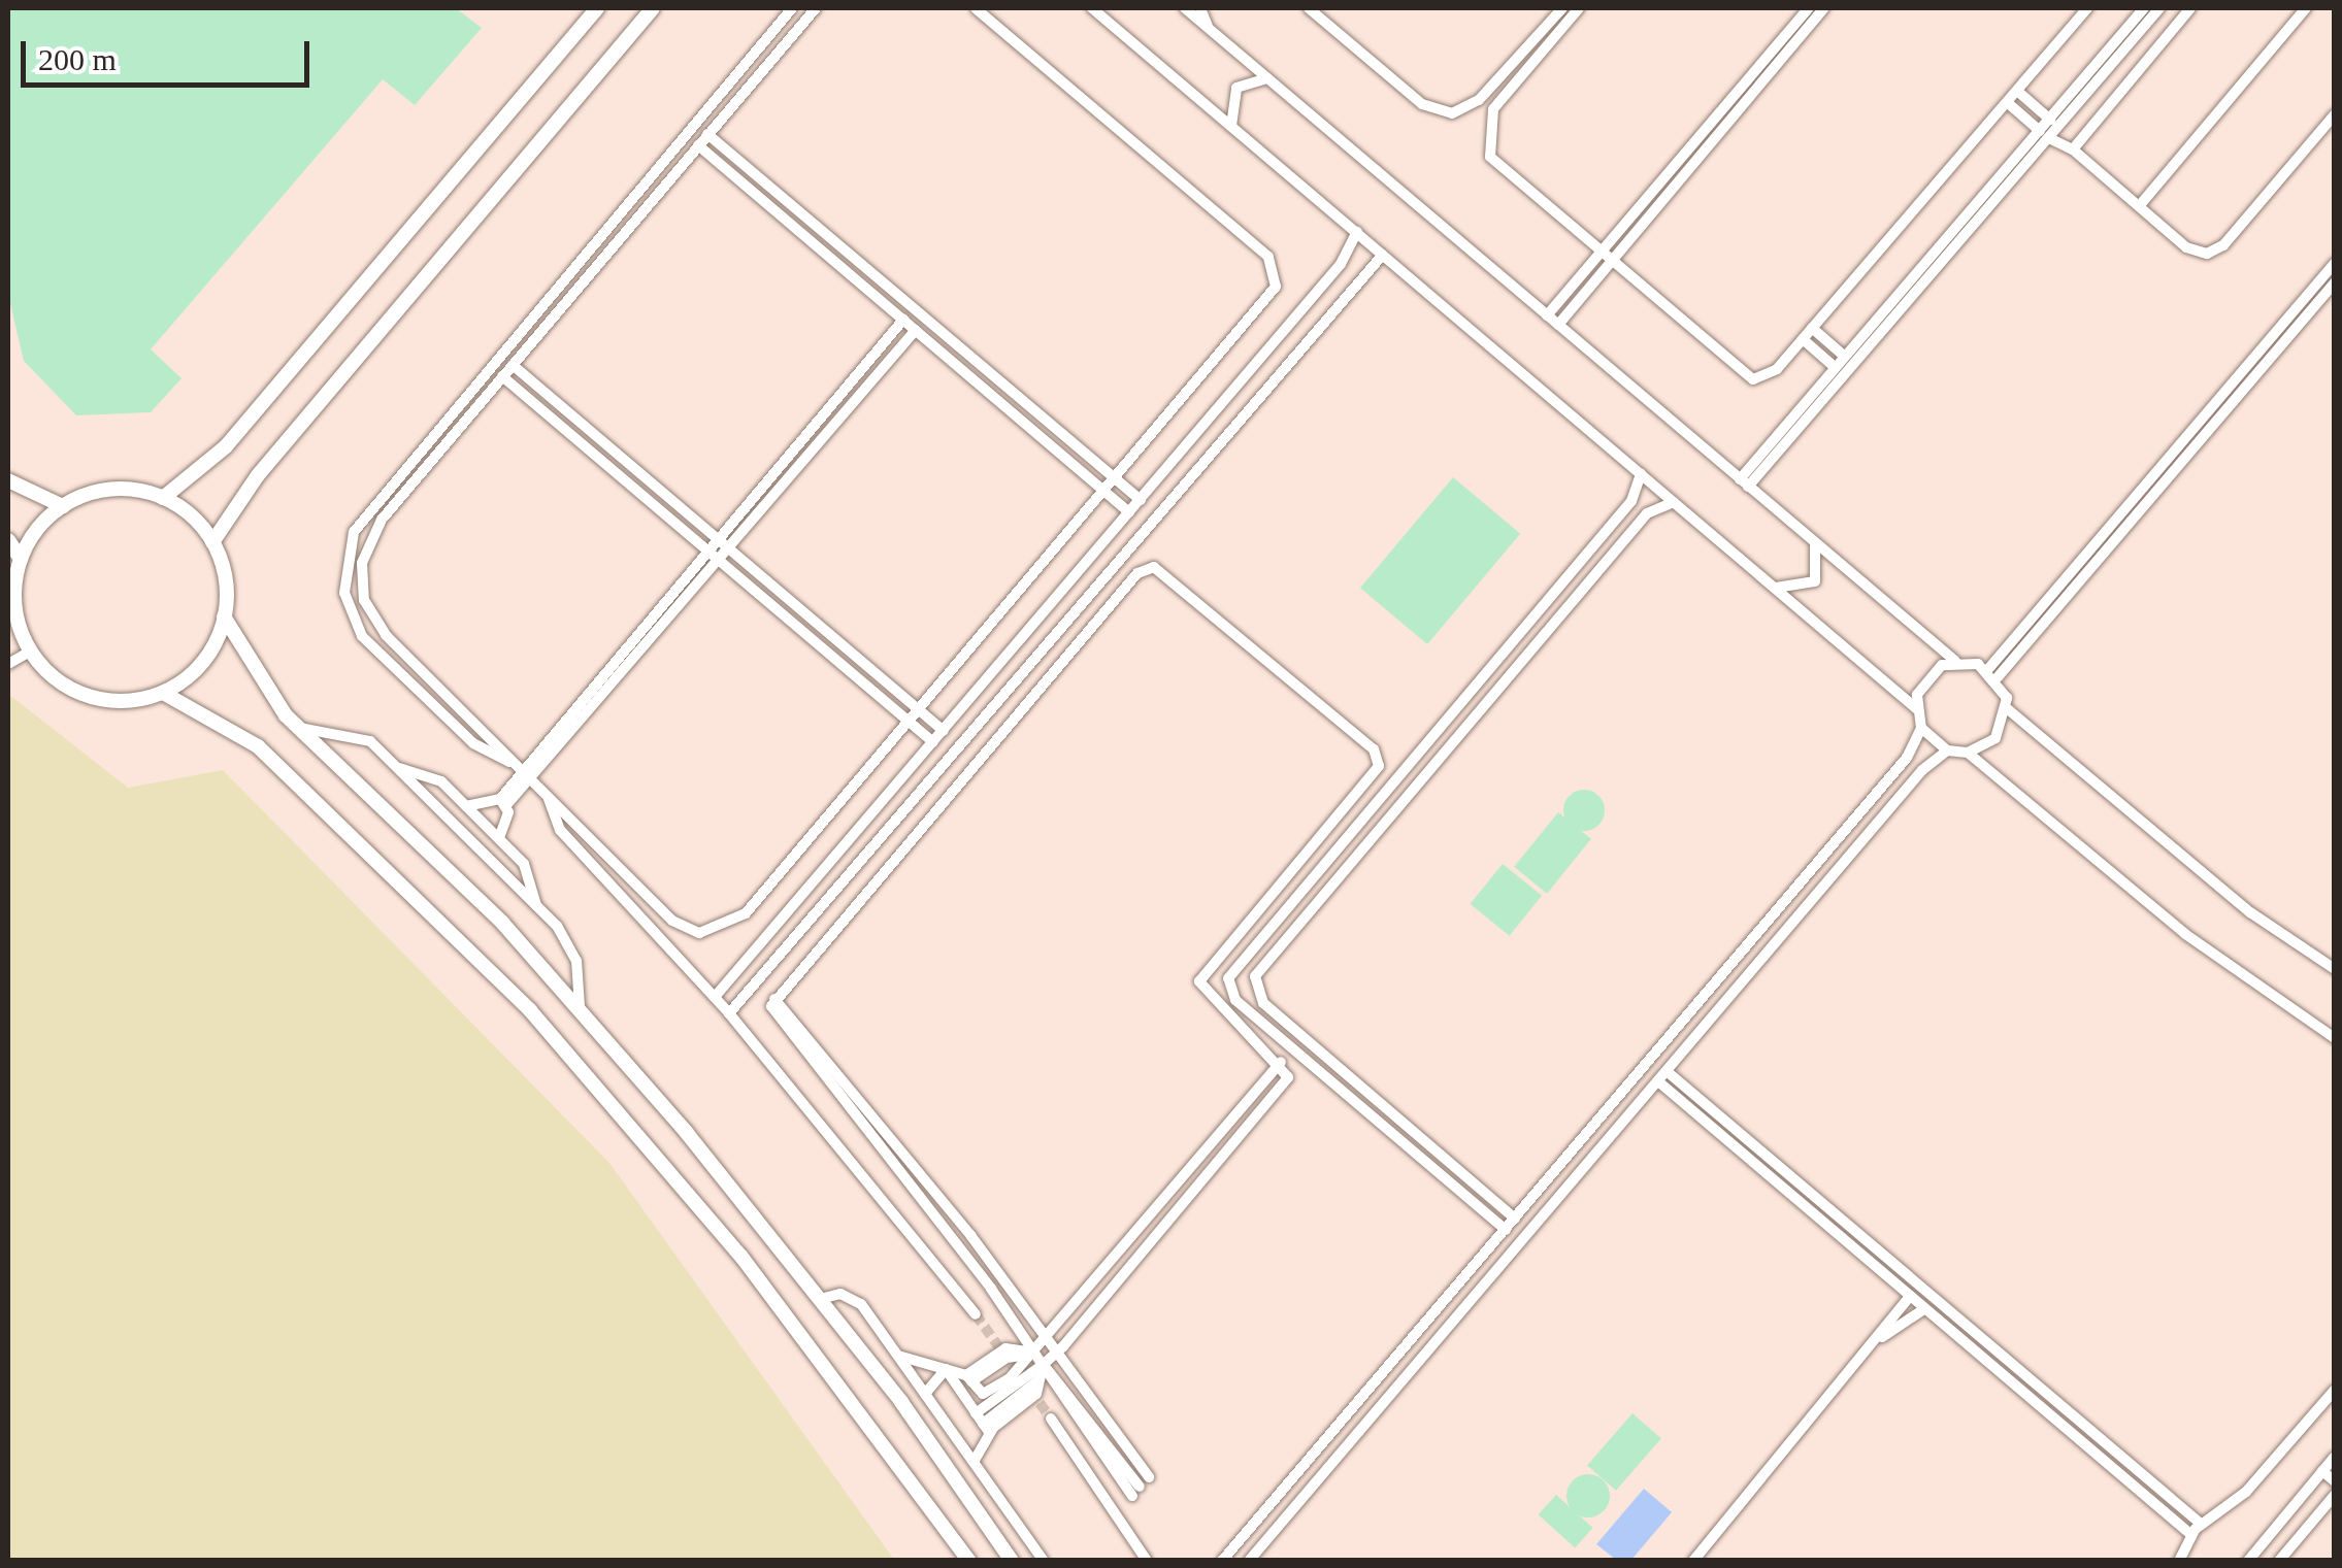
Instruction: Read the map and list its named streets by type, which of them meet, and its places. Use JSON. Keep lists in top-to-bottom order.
{
  "scale_bar": "200 m"
}
